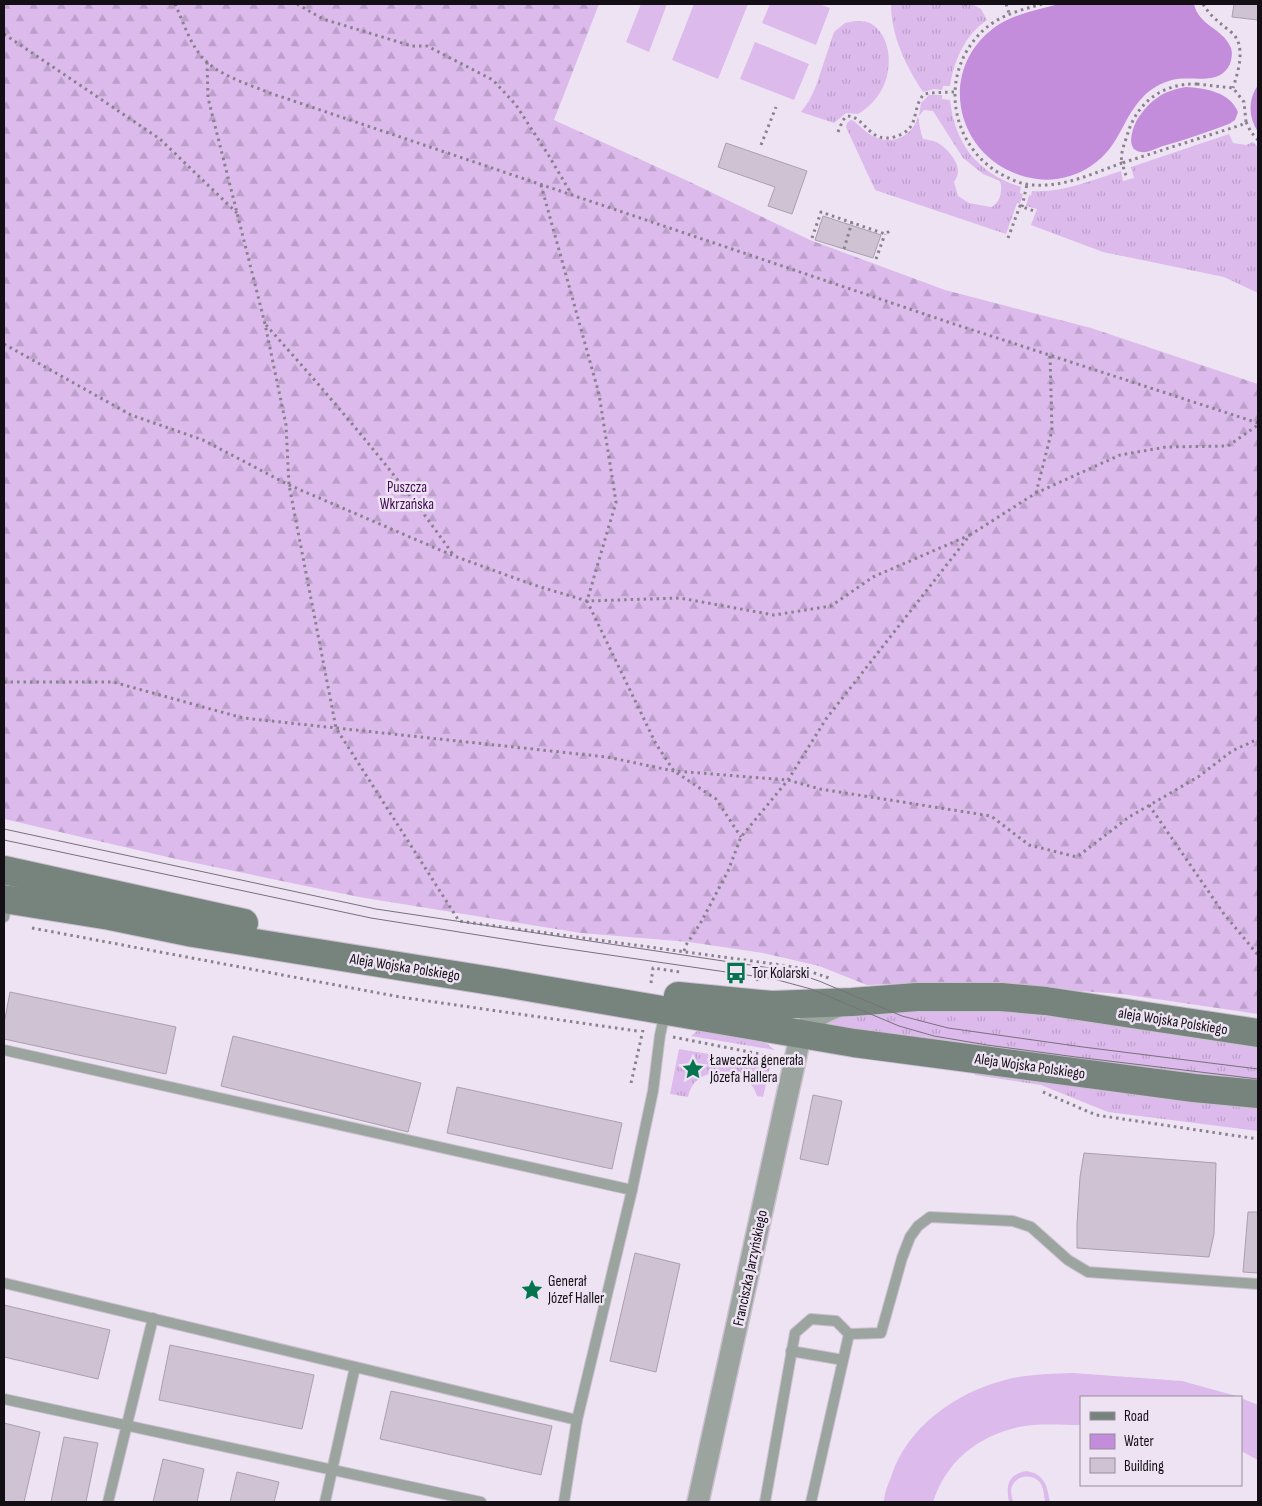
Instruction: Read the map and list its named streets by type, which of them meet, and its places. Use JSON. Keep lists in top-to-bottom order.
{
  "streets": {
    "main road": ["Aleja Wojska Polskiego", "aleja Wojska Polskiego"],
    "street": ["Franciszka Jarzyńskiego"]
  },
  "crossings": [
    ["Aleja Wojska Polskiego", "aleja Wojska Polskiego"],
    ["Aleja Wojska Polskiego", "Franciszka Jarzyńskiego"]
  ],
  "parks": ["Puszcza Wkrzańska"],
  "places": {
    "bus stop": ["Tor Kolarski"],
    "place": ["Ławeczka generała Józefa Hallera", "Generał Józef Haller"]
  },
  "legend": ["Road", "Water", "Building"]
}
